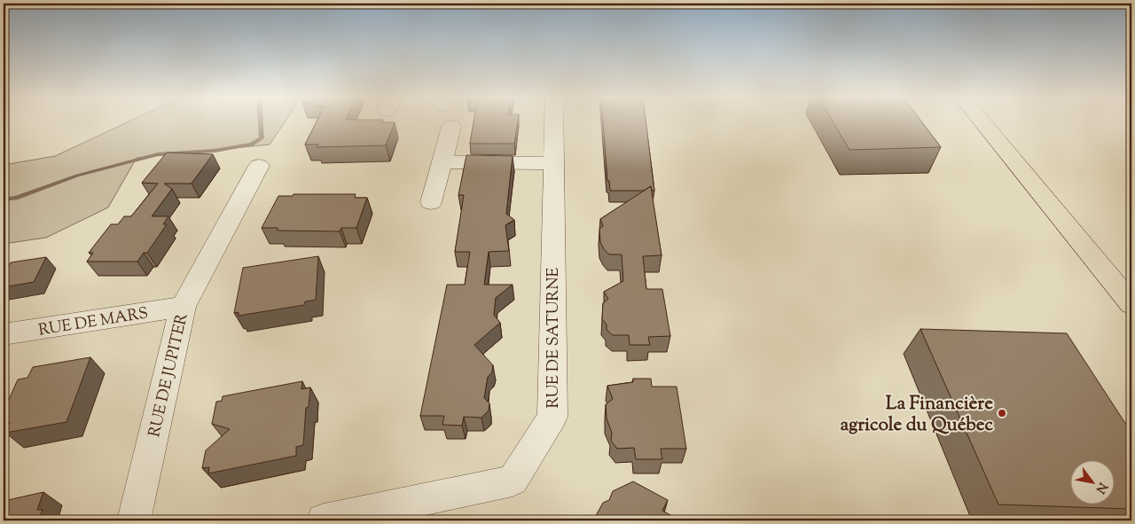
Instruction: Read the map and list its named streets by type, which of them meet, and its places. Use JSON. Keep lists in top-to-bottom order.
{
  "streets": {
    "street": ["RUE DE MARS", "RUE DE SATURNE", "RUE DE JUPITER"]
  },
  "crossings": [
    ["RUE DE MARS", "RUE DE JUPITER"]
  ],
  "places": ["La Financière agricole du Québec"],
  "north": "bottom right"
}
